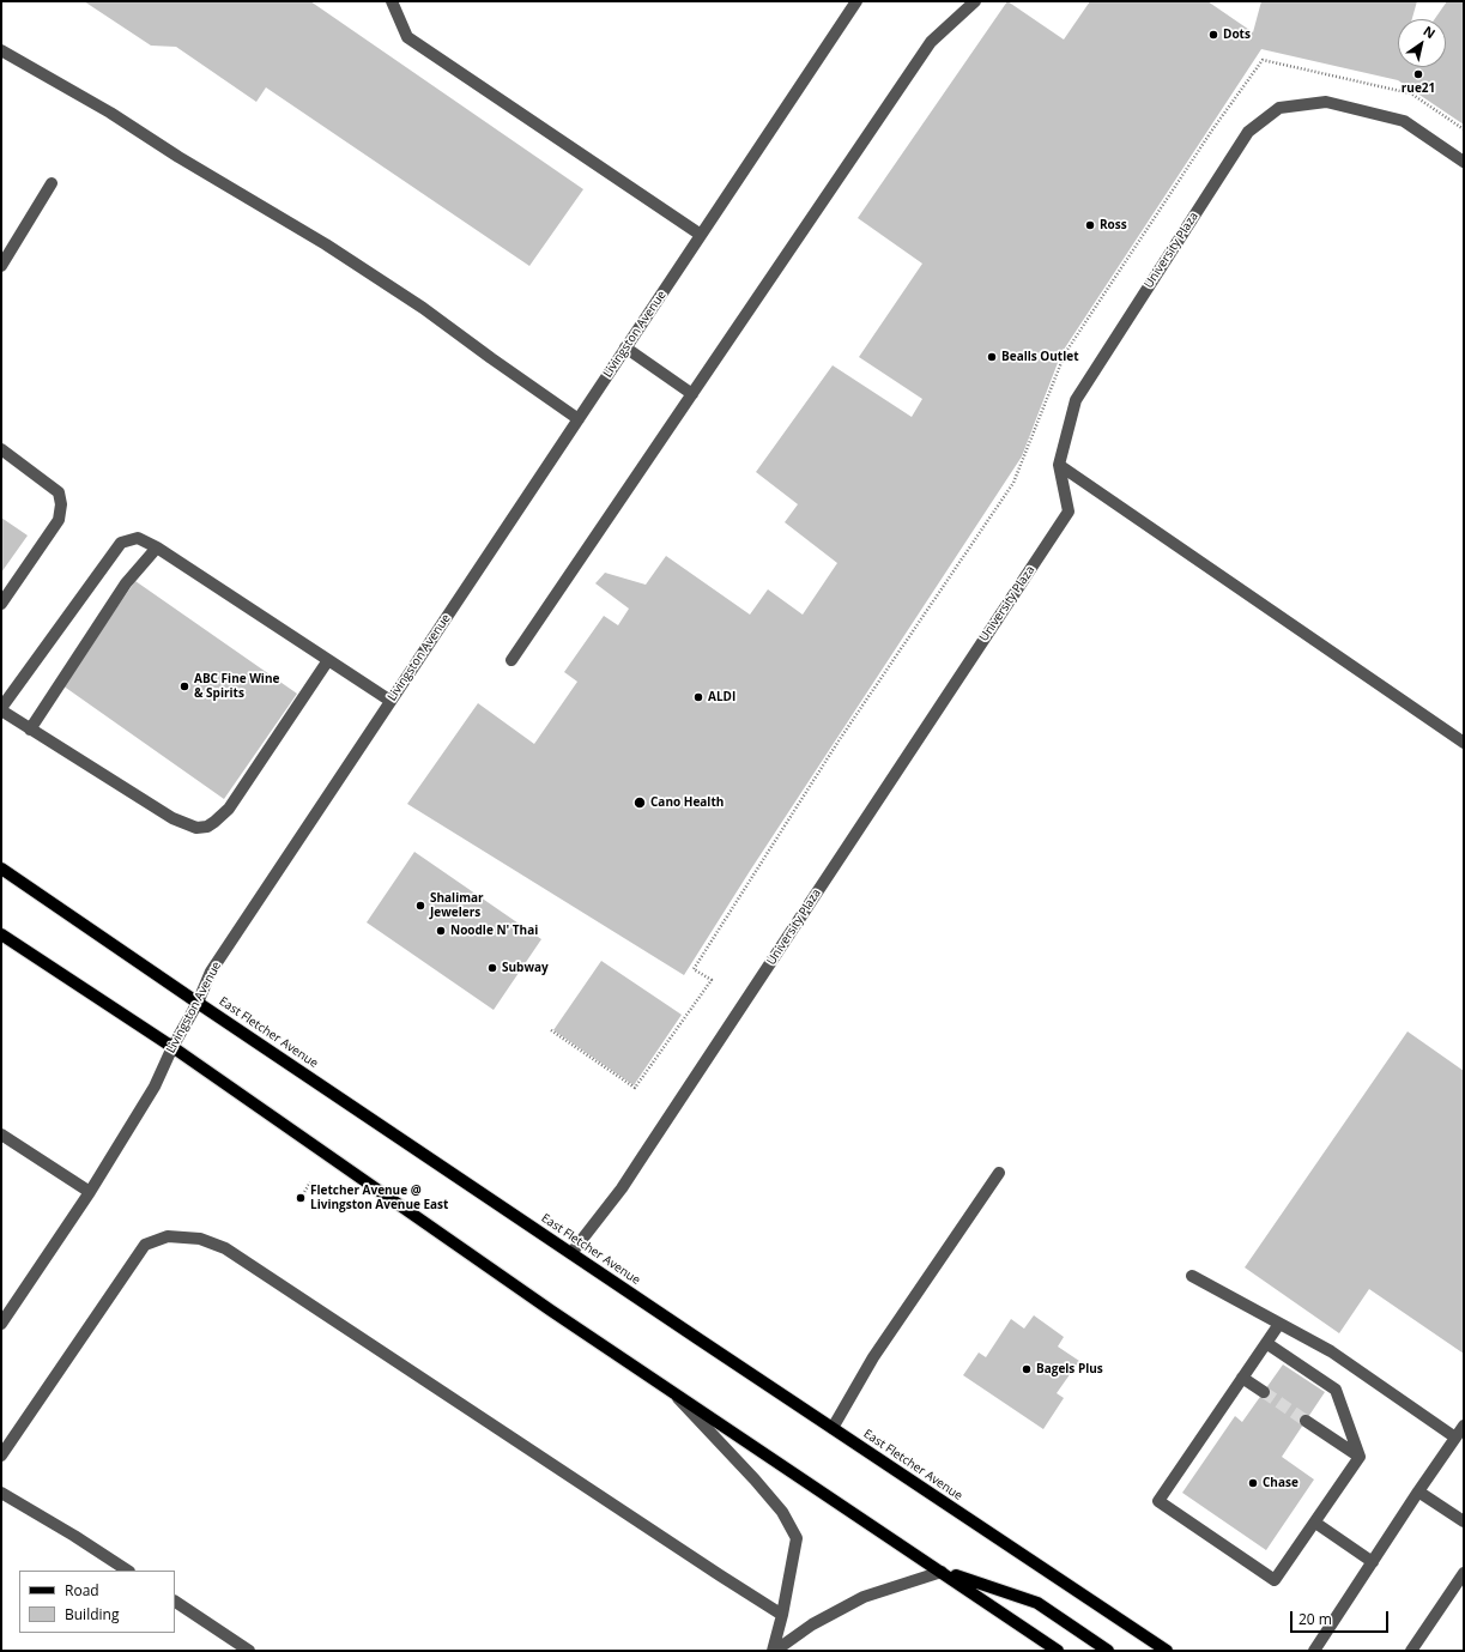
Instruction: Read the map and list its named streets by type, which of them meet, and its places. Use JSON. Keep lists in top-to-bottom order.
{
  "streets": {
    "main road": ["East Fletcher Avenue"],
    "street": ["University Plaza", "Livingston Avenue"]
  },
  "crossings": [
    ["University Plaza", "East Fletcher Avenue"],
    ["Livingston Avenue", "East Fletcher Avenue"]
  ],
  "places": [
    "Dots",
    "rue21",
    "Ross",
    "Bealls Outlet",
    "ABC Fine Wine & Spirits",
    "ALDI",
    "Cano Health",
    "Shalimar Jewelers",
    "Noodle N' Thai",
    "Subway",
    "Fletcher Avenue @ Livingston Avenue East",
    "Bagels Plus",
    "Chase"
  ],
  "legend": ["Road", "Building"],
  "scale_bar": "20 m",
  "north": "top right"
}
